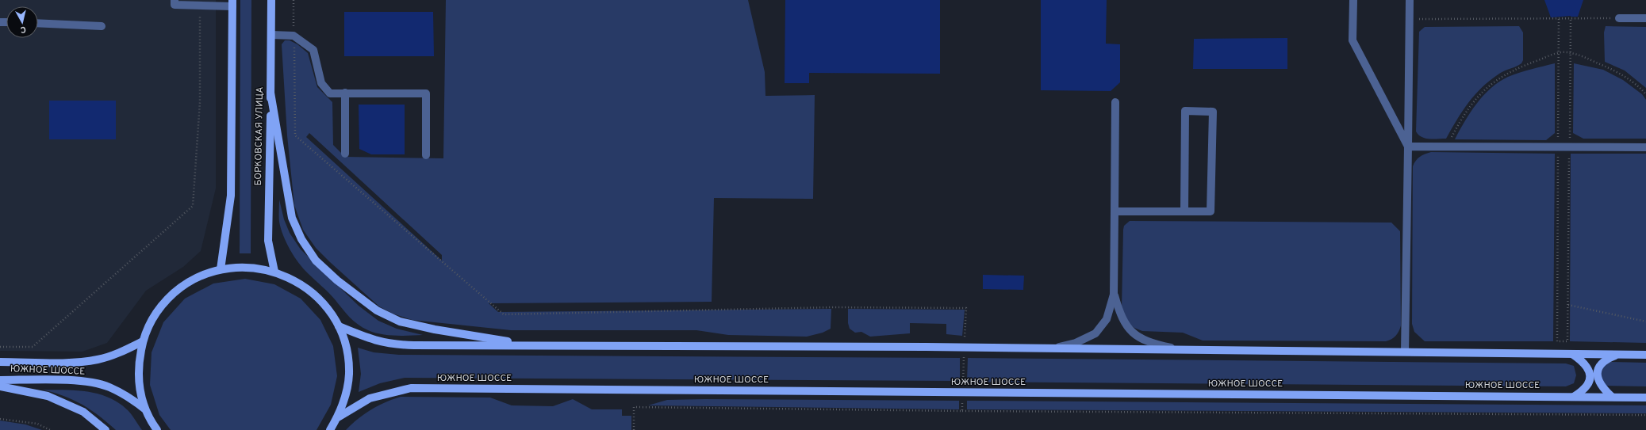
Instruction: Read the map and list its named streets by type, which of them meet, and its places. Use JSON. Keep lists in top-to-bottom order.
{
  "streets": {
    "main road": ["БОРКОВСКАЯ УЛИЦА", "ЮЖНОЕ ШОССЕ"]
  },
  "north": "bottom"
}
